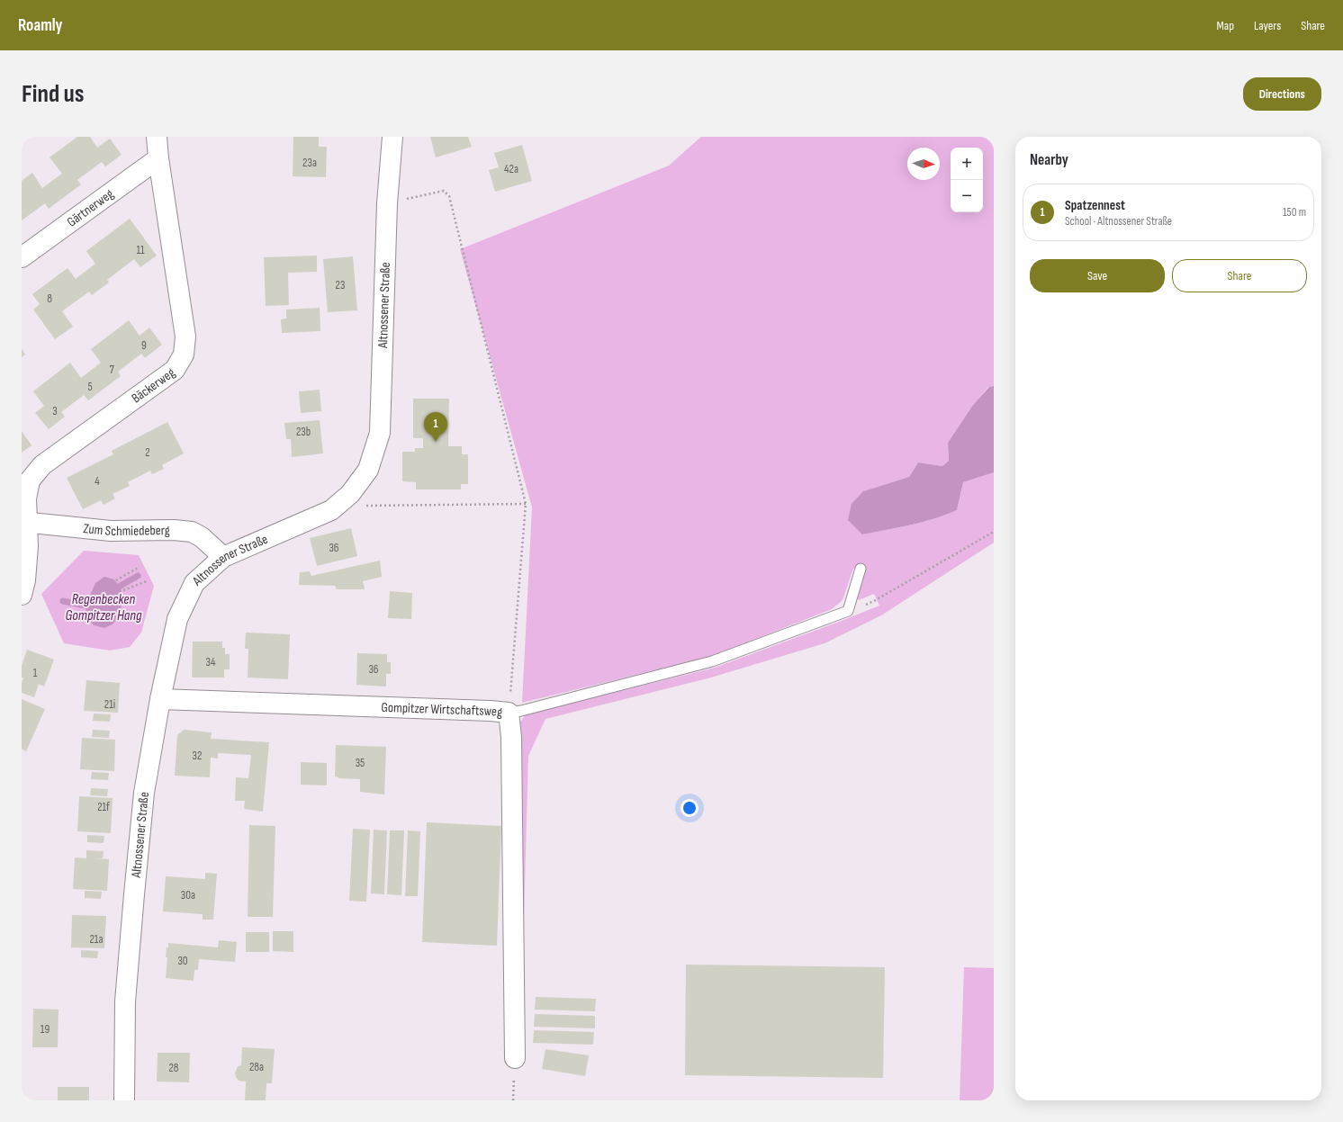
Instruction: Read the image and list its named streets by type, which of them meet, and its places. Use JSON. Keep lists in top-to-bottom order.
{
  "streets": {
    "street": [
      "Gärtnerweg",
      "Altnossener Straße",
      "Bäckerweg",
      "Zum Schmiedeberg",
      "Gompitzer Wirtschaftsweg"
    ]
  },
  "crossings": [
    ["Gärtnerweg", "Bäckerweg"],
    ["Altnossener Straße", "Zum Schmiedeberg"],
    ["Altnossener Straße", "Gompitzer Wirtschaftsweg"],
    ["Bäckerweg", "Zum Schmiedeberg"]
  ],
  "water": ["Regenbecken Gompitzer Hang"],
  "house_numbers": [
    "23a",
    "42a",
    "11",
    "23",
    "8",
    "9",
    "7",
    "5",
    "3",
    "23b",
    "2",
    "4",
    "36",
    "34",
    "36",
    "1",
    "21i",
    "32",
    "35",
    "21f",
    "30a",
    "21a",
    "30",
    "19",
    "28a",
    "28"
  ],
  "north": "right",
  "page": {
    "header": "Roamly",
    "nav": ["Map", "Layers", "Share"],
    "buttons": [
      "Directions",
      ["Save", "Share"]
    ],
    "title": "Find us",
    "heading": "Nearby",
    "map_buttons": ["+", "−"],
    "list": [
      {
        "mark": "1",
        "name": "Spatzennest",
        "note": "School · Altnossener Straße",
        "value": "150 m"
      }
    ],
    "pins": "1"
  }
}
